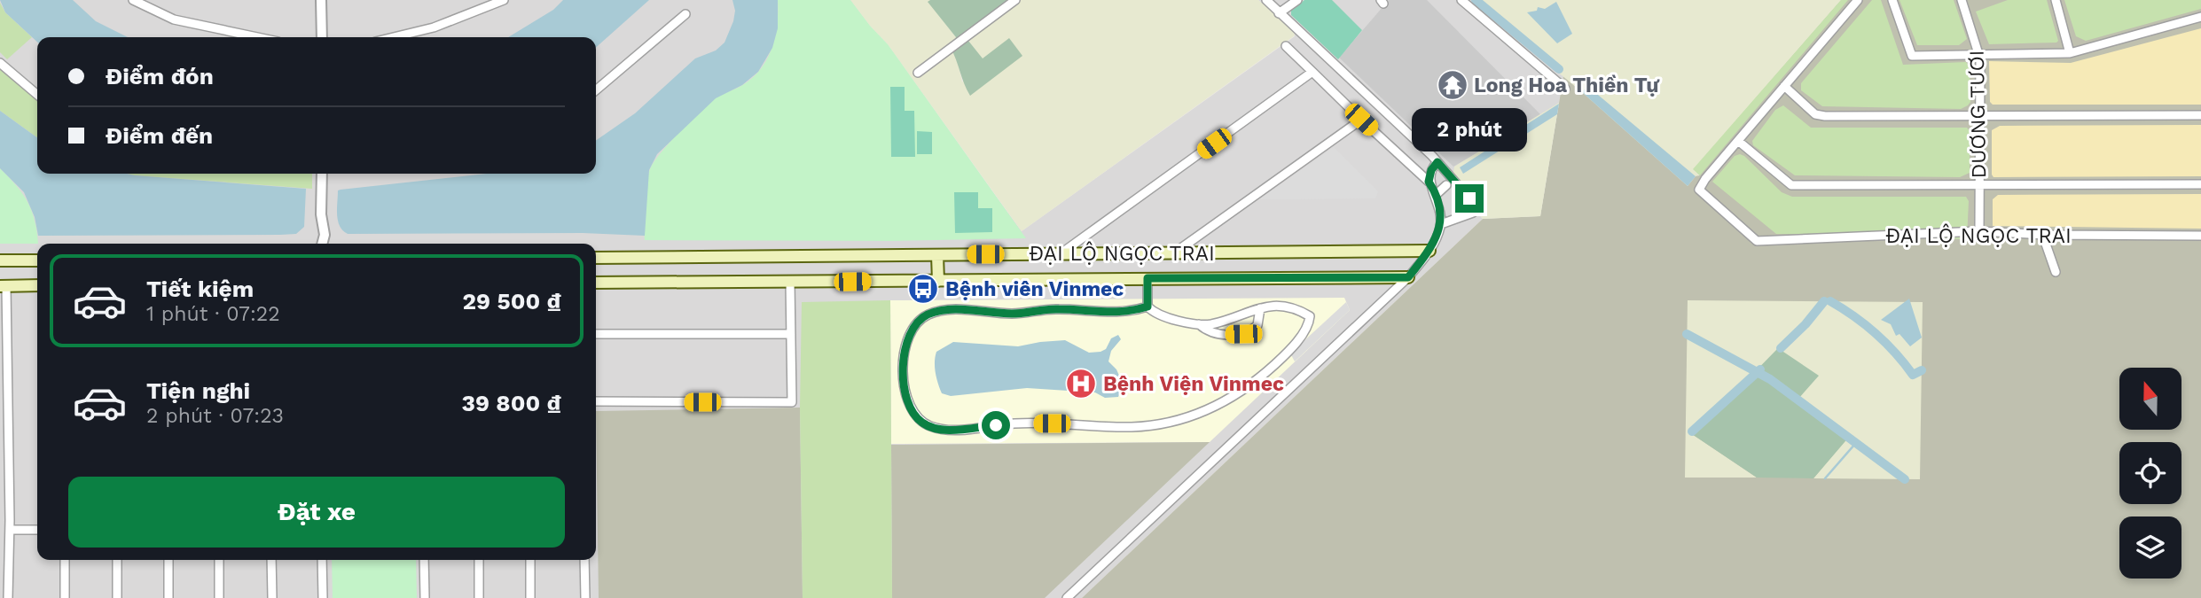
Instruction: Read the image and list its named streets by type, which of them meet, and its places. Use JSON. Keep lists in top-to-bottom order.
{
  "streets": {
    "main road": ["ĐẠI LỘ NGỌC TRAI"],
    "street": ["DƯƠNG TƯƠI"]
  },
  "crossings": [
    ["DƯƠNG TƯƠI", "ĐẠI LỘ NGỌC TRAI"]
  ],
  "places": {
    "temple": ["Long Hoa Thiền Tự"],
    "bus stop": ["Bệnh viên Vinmec"],
    "hospital": ["Bệnh Viện Vinmec"]
  },
  "north": "top",
  "page": {
    "banner": ["Điểm đón", "Điểm đến"],
    "bubble": "2 phút",
    "list": [
      {
        "name": "Tiết kiệm",
        "note": "1 phút · 07:22",
        "value": "29 500 ₫"
      },
      {
        "name": "Tiện nghi",
        "note": "2 phút · 07:23",
        "value": "39 800 ₫"
      }
    ],
    "buttons": "Đặt xe"
  }
}
